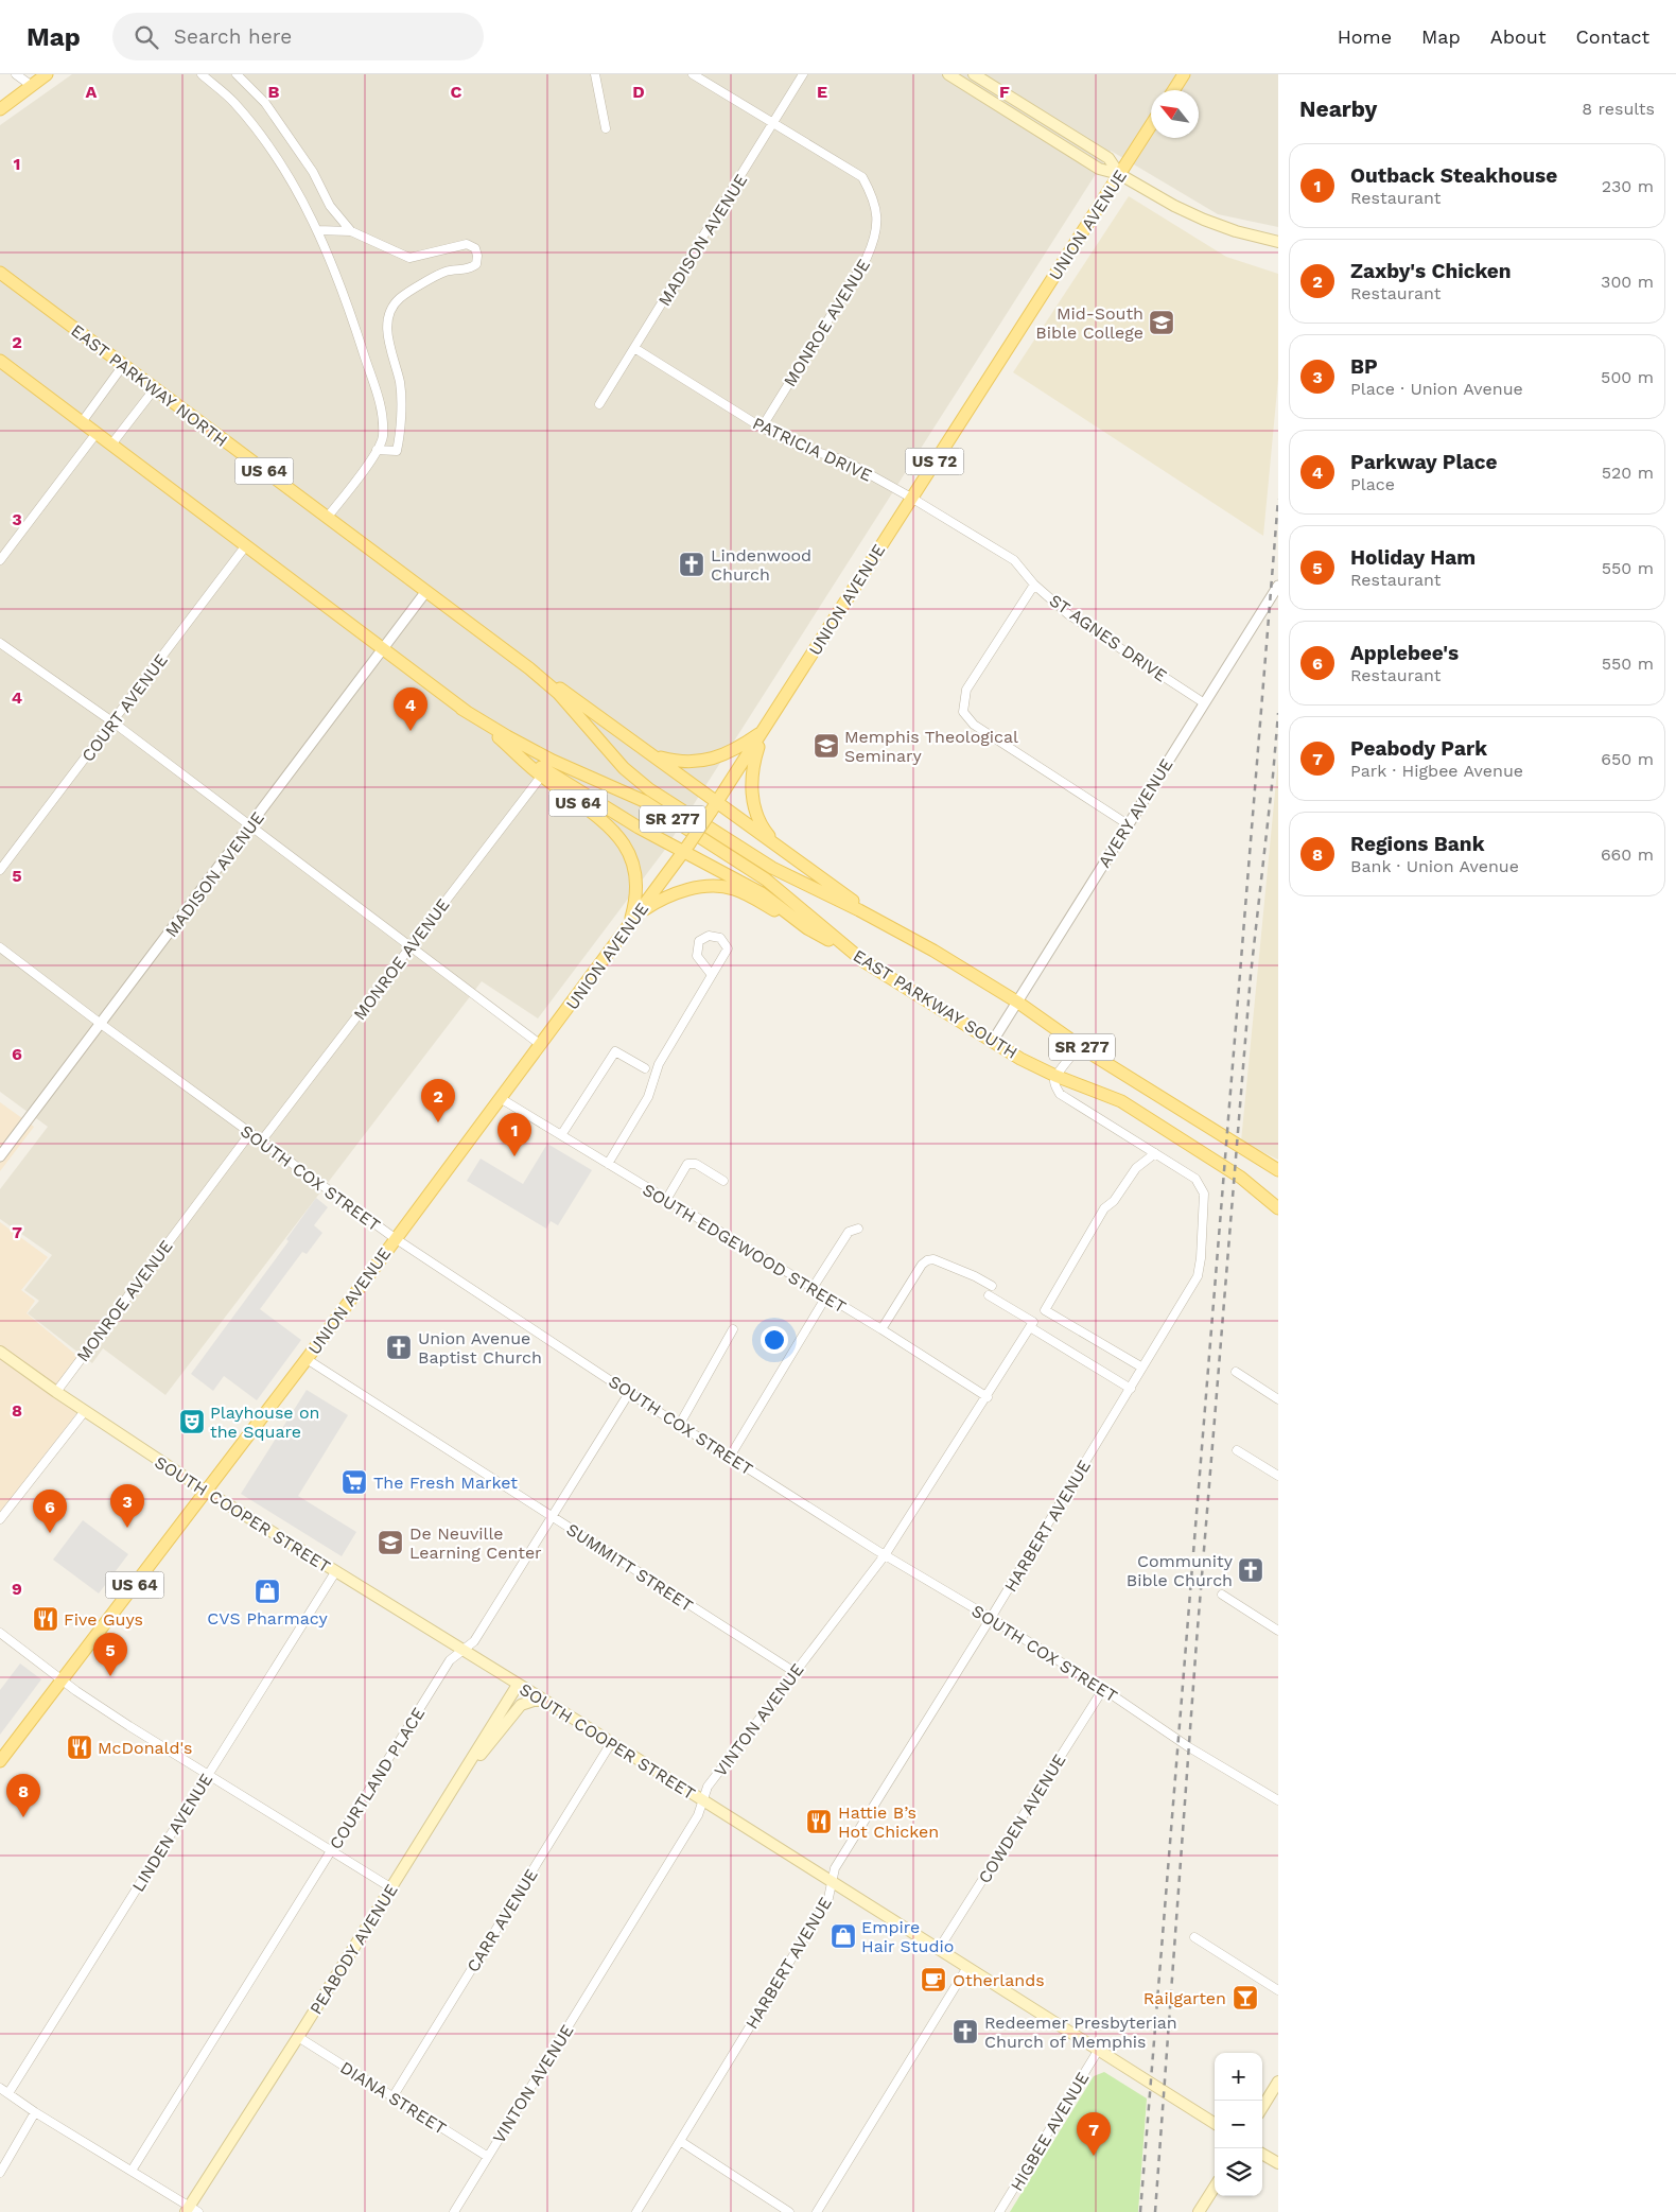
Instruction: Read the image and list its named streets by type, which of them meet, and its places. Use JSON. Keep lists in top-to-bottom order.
{
  "streets": {
    "main road": [
      "UNION AVENUE",
      "EAST PARKWAY NORTH",
      "US 72",
      "US 64",
      "SR 277",
      "EAST PARKWAY SOUTH",
      "SOUTH COOPER STREET",
      "PEABODY AVENUE"
    ],
    "street": [
      "MADISON AVENUE",
      "MONROE AVENUE",
      "PATRICIA DRIVE",
      "ST AGNES DRIVE",
      "COURT AVENUE",
      "AVERY AVENUE",
      "SOUTH COX STREET",
      "SOUTH EDGEWOOD STREET",
      "HARBERT AVENUE",
      "SUMMITT STREET",
      "VINTON AVENUE",
      "COURTLAND PLACE",
      "COWDEN AVENUE",
      "LINDEN AVENUE",
      "CARR AVENUE",
      "DIANA STREET",
      "HIGBEE AVENUE"
    ]
  },
  "crossings": [
    ["UNION AVENUE", "PATRICIA DRIVE"],
    ["UNION AVENUE", "US 64"],
    ["UNION AVENUE", "ST AGNES DRIVE"],
    ["UNION AVENUE", "SOUTH COX STREET"],
    ["UNION AVENUE", "SOUTH EDGEWOOD STREET"],
    ["UNION AVENUE", "SOUTH COOPER STREET"],
    ["UNION AVENUE", "SUMMITT STREET"],
    ["MADISON AVENUE", "MONROE AVENUE"],
    ["MADISON AVENUE", "EAST PARKWAY NORTH"],
    ["MADISON AVENUE", "PATRICIA DRIVE"],
    ["MADISON AVENUE", "US 64"],
    ["MADISON AVENUE", "SOUTH COX STREET"],
    ["MONROE AVENUE", "PATRICIA DRIVE"],
    ["MONROE AVENUE", "US 64"],
    ["MONROE AVENUE", "SOUTH COX STREET"],
    ["MONROE AVENUE", "SOUTH COOPER STREET"],
    ["EAST PARKWAY NORTH", "US 64"],
    ["PATRICIA DRIVE", "ST AGNES DRIVE"],
    ["US 64", "COURT AVENUE"],
    ["US 64", "EAST PARKWAY SOUTH"],
    ["ST AGNES DRIVE", "AVERY AVENUE"],
    ["AVERY AVENUE", "SR 277"],
    ["AVERY AVENUE", "EAST PARKWAY SOUTH"],
    ["EAST PARKWAY SOUTH", "HARBERT AVENUE"],
    ["SOUTH COX STREET", "HARBERT AVENUE"],
    ["SOUTH COX STREET", "VINTON AVENUE"],
    ["SOUTH COX STREET", "COURTLAND PLACE"],
    ["SOUTH COX STREET", "COWDEN AVENUE"],
    ["SOUTH EDGEWOOD STREET", "VINTON AVENUE"],
    ["SOUTH COOPER STREET", "HARBERT AVENUE"],
    ["SOUTH COOPER STREET", "VINTON AVENUE"],
    ["SOUTH COOPER STREET", "COURTLAND PLACE"],
    ["SOUTH COOPER STREET", "COWDEN AVENUE"],
    ["SOUTH COOPER STREET", "LINDEN AVENUE"],
    ["SOUTH COOPER STREET", "CARR AVENUE"],
    ["SOUTH COOPER STREET", "PEABODY AVENUE"],
    ["SOUTH COOPER STREET", "HIGBEE AVENUE"],
    ["SUMMITT STREET", "VINTON AVENUE"],
    ["SUMMITT STREET", "COURTLAND PLACE"],
    ["VINTON AVENUE", "DIANA STREET"],
    ["CARR AVENUE", "DIANA STREET"],
    ["PEABODY AVENUE", "DIANA STREET"]
  ],
  "places": {
    "school or university": ["Mid-South Bible College", "Memphis Theological Seminary", "De Neuville Learning Center"],
    "church": [
      "Lindenwood Church",
      "Union Avenue Baptist Church",
      "Community Bible Church",
      "Redeemer Presbyterian Church of Memphis"
    ],
    "theatre": ["Playhouse on the Square"],
    "supermarket": ["The Fresh Market"],
    "shop": ["CVS Pharmacy", "Empire Hair Studio"],
    "restaurant": ["Five Guys", "McDonald's", "Hattie B’s Hot Chicken"],
    "cafe": ["Otherlands"],
    "bar": ["Railgarten"]
  },
  "north": "top left",
  "page": {
    "header": "Map",
    "search": "Search here",
    "nav": [
      "Home",
      "Map",
      "About",
      "Contact"
    ],
    "heading": ["Nearby", "8 results"],
    "list": [
      {
        "mark": "1",
        "name": "Outback Steakhouse",
        "note": "Restaurant",
        "value": "230 m"
      },
      {
        "mark": "2",
        "name": "Zaxby's Chicken",
        "note": "Restaurant",
        "value": "300 m"
      },
      {
        "mark": "3",
        "name": "BP",
        "note": "Place · Union Avenue",
        "value": "500 m"
      },
      {
        "mark": "4",
        "name": "Parkway Place",
        "note": "Place",
        "value": "520 m"
      },
      {
        "mark": "5",
        "name": "Holiday Ham",
        "note": "Restaurant",
        "value": "550 m"
      },
      {
        "mark": "6",
        "name": "Applebee's",
        "note": "Restaurant",
        "value": "550 m"
      },
      {
        "mark": "7",
        "name": "Peabody Park",
        "note": "Park · Higbee Avenue",
        "value": "650 m"
      },
      {
        "mark": "8",
        "name": "Regions Bank",
        "note": "Bank · Union Avenue",
        "value": "660 m"
      }
    ],
    "pins": [
      "4",
      "2",
      "1",
      "3",
      "6",
      "5",
      "8",
      "7"
    ],
    "map_buttons": ["+", "−"]
  },
  "grid": {
    "columns": [
      "A",
      "B",
      "C",
      "D",
      "E",
      "F"
    ],
    "rows": [
      "1",
      "2",
      "3",
      "4",
      "5",
      "6",
      "7",
      "8",
      "9"
    ]
  }
}
